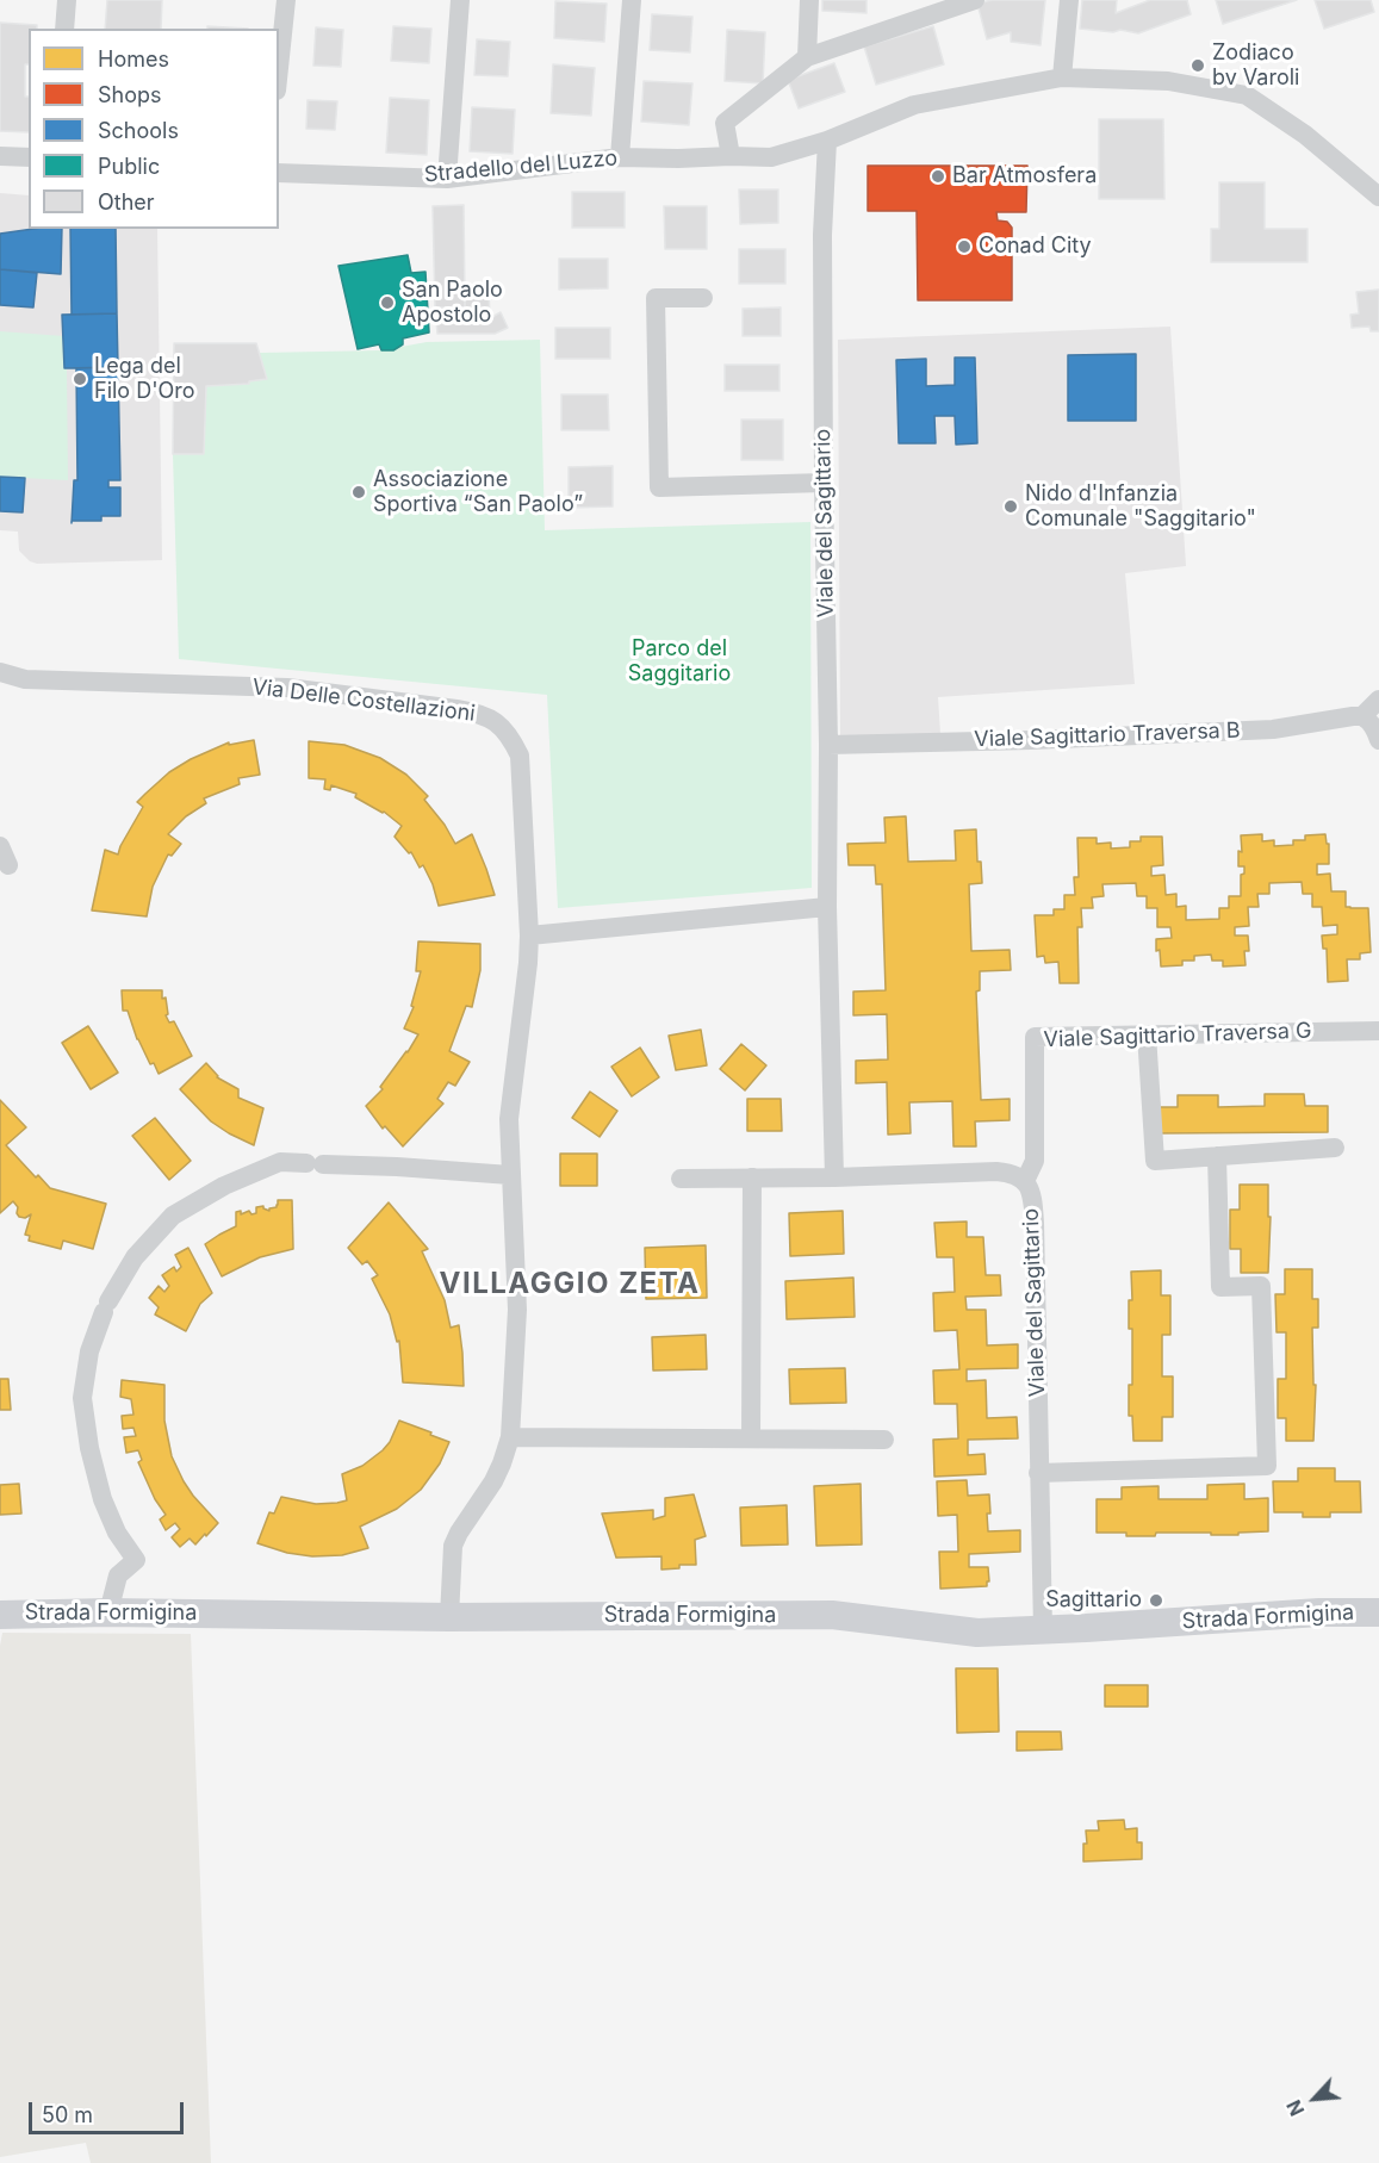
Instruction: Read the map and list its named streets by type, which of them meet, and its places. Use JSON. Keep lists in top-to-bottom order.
{
  "streets": {
    "street": [
      "Stradello del Luzzo",
      "Viale del Sagittario",
      "Via Delle Costellazioni",
      "Viale Sagittario Traversa B",
      "Viale Sagittario Traversa G",
      "Strada Formigina"
    ]
  },
  "crossings": [
    ["Stradello del Luzzo", "Viale del Sagittario"],
    ["Viale del Sagittario", "Viale Sagittario Traversa B"],
    ["Viale del Sagittario", "Viale Sagittario Traversa G"],
    ["Viale del Sagittario", "Strada Formigina"],
    ["Via Delle Costellazioni", "Strada Formigina"]
  ],
  "districts": ["VILLAGGIO ZETA"],
  "parks": ["Parco del Saggitario"],
  "places": [
    "Zodiaco bv Varoli",
    "Bar Atmosfera",
    "Conad City",
    "San Paolo Apostolo",
    "Lega del Filo D'Oro",
    "Associazione Sportiva “San Paolo”",
    "Nido d'Infanzia Comunale \"Saggitario\"",
    "Sagittario"
  ],
  "legend": [
    "Homes",
    "Shops",
    "Schools",
    "Public",
    "Other"
  ],
  "scale_bar": "50 m",
  "north": "bottom left"
}
